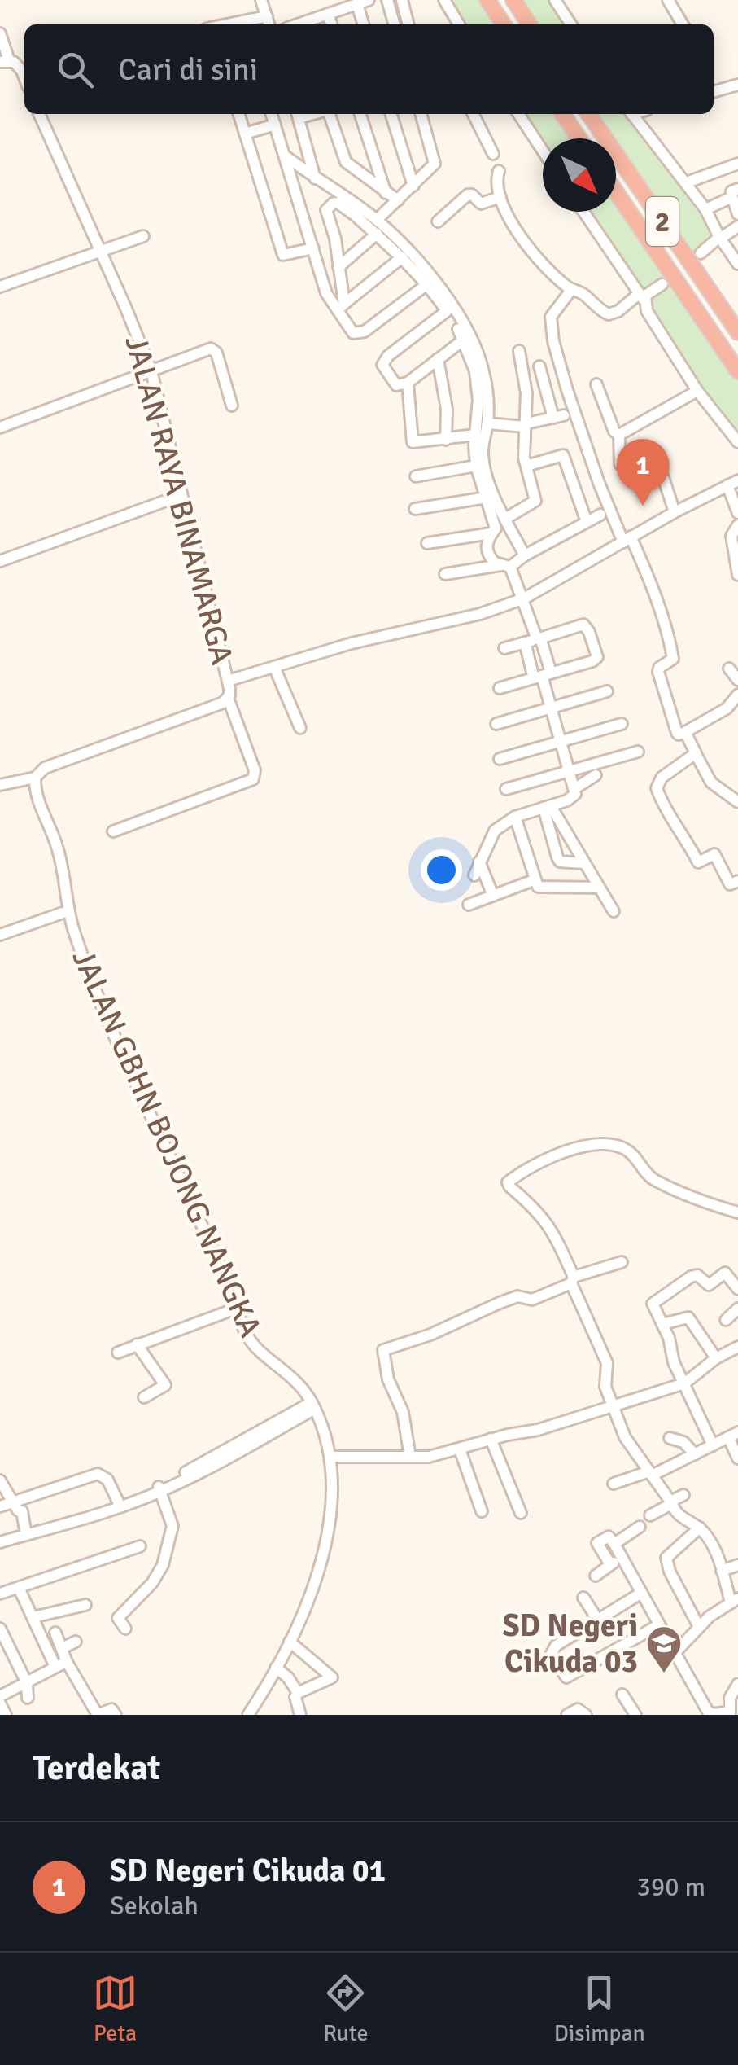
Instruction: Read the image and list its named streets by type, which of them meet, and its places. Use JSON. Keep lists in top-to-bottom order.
{
  "streets": {
    "highway": ["2"],
    "street": ["JALAN RAYA BINAMARGA", "JALAN GBHN BOJONG NANGKA"]
  },
  "crossings": [
    ["JALAN RAYA BINAMARGA", "JALAN GBHN BOJONG NANGKA"]
  ],
  "places": {
    "school or university": ["SD Negeri Cikuda 03"]
  },
  "north": "bottom right",
  "page": {
    "search": "Cari di sini",
    "pins": "1",
    "heading": "Terdekat",
    "list": [
      {
        "mark": "1",
        "name": "SD Negeri Cikuda 01",
        "note": "Sekolah",
        "value": "390 m"
      }
    ],
    "nav": ["Peta", "Rute", "Disimpan"]
  }
}
